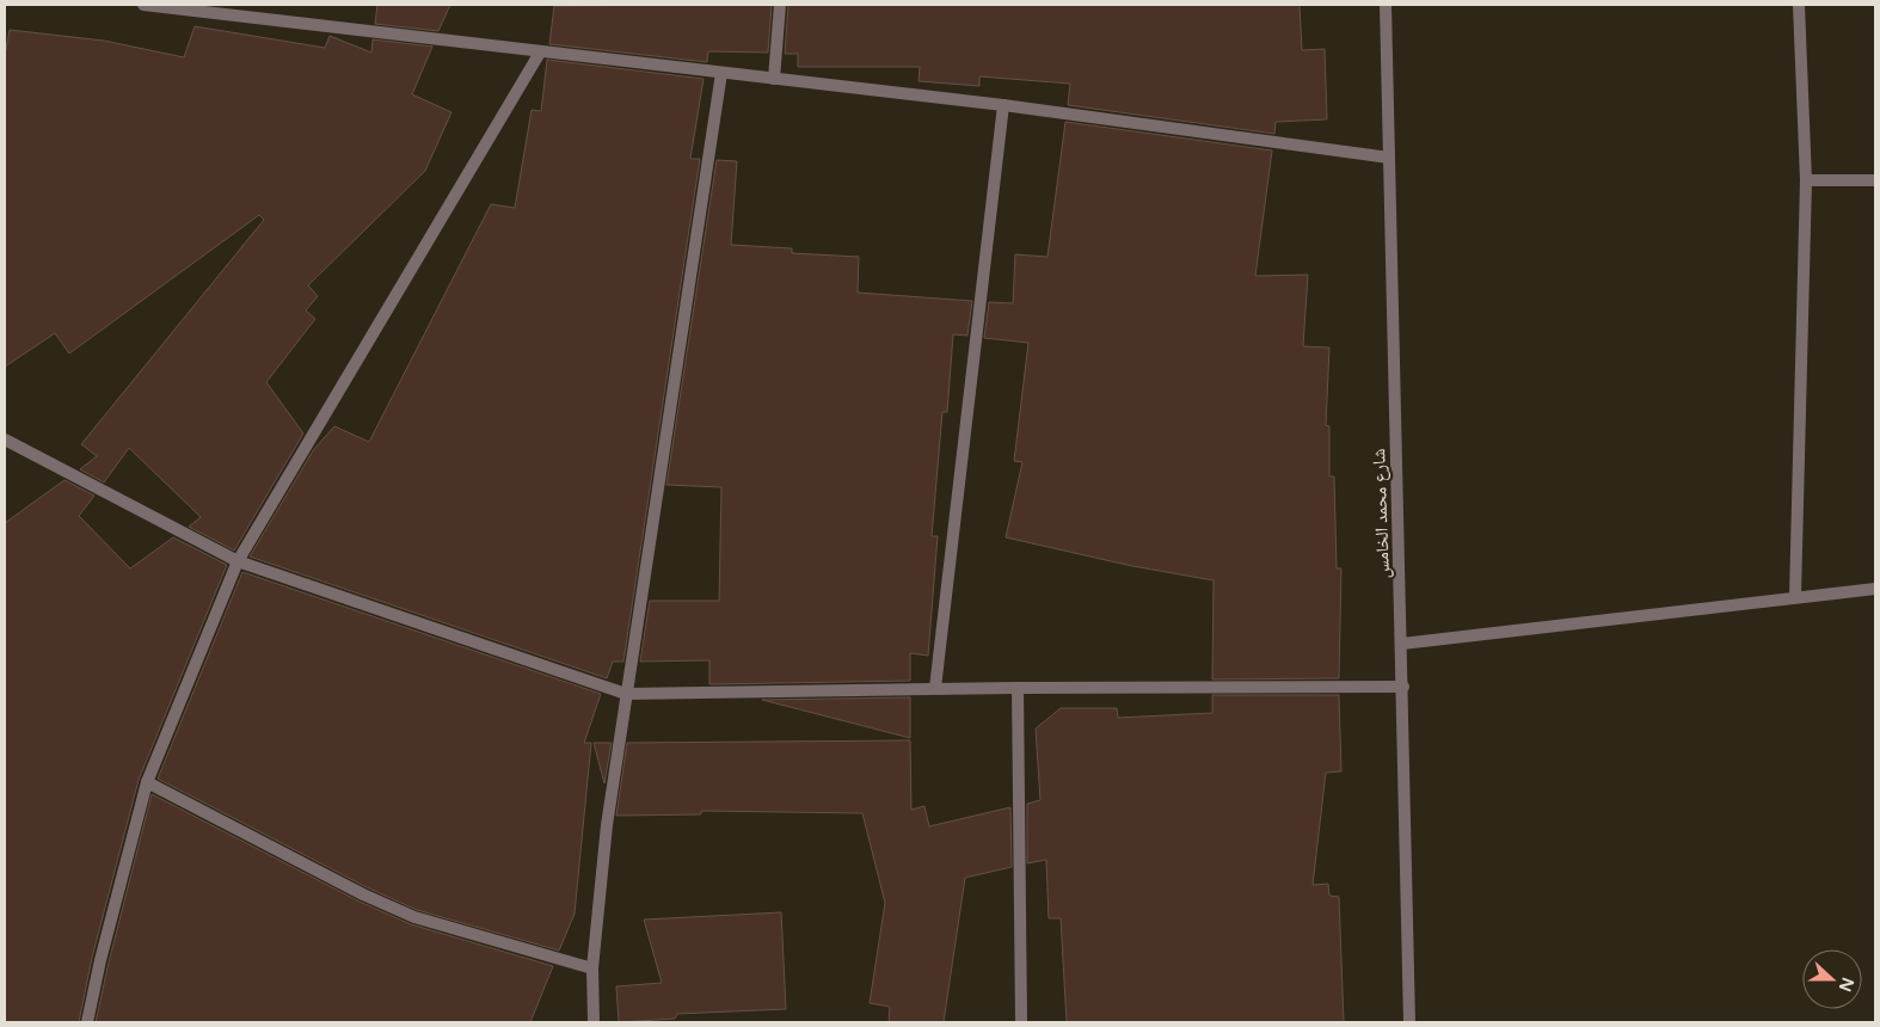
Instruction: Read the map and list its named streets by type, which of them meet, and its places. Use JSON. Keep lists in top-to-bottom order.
{
  "streets": {
    "street": ["شارع محمد الخامس"]
  },
  "north": "right"
}
